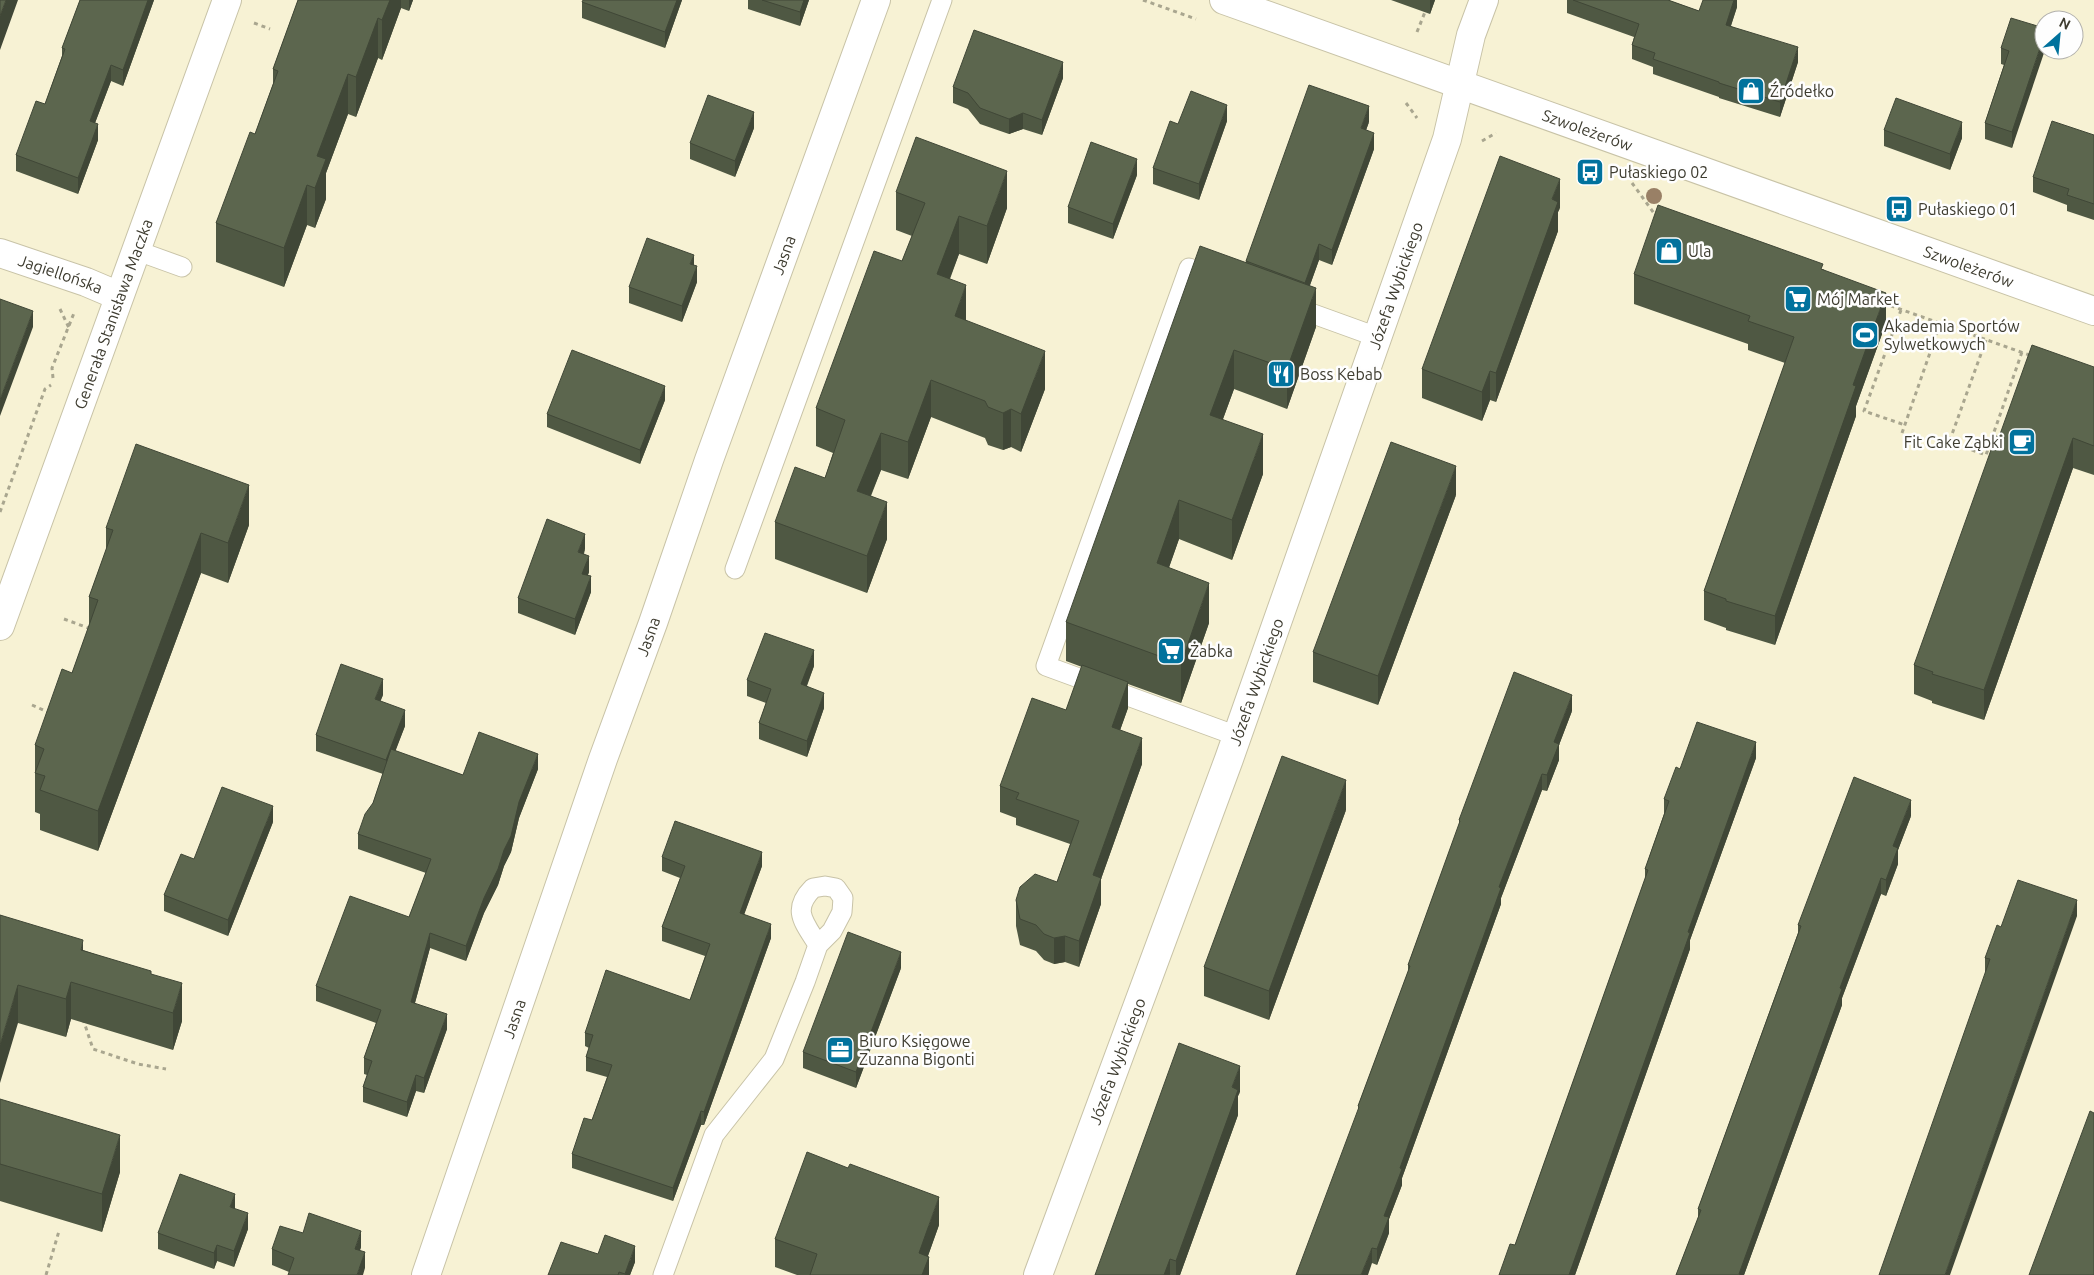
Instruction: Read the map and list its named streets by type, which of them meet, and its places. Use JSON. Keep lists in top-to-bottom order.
{
  "streets": {
    "street": [
      "Szwoleżerów",
      "Jasna",
      "Jagiellońska",
      "Józefa Wybickiego",
      "Generała Stanisława Maczka"
    ]
  },
  "crossings": [
    ["Szwoleżerów", "Józefa Wybickiego"],
    ["Jagiellońska", "Generała Stanisława Maczka"]
  ],
  "places": {
    "shop": ["Źródełko", "Ula"],
    "bus stop": ["Pułaskiego 02", "Pułaskiego 01"],
    "supermarket": ["Mój Market", "Żabka"],
    "sports": ["Akademia Sportów Sylwetkowych"],
    "restaurant": ["Boss Kebab"],
    "cafe": ["Fit Cake Ząbki"],
    "office": ["Biuro Księgowe Zuzanna Bigonti"]
  },
  "north": "top right"
}
